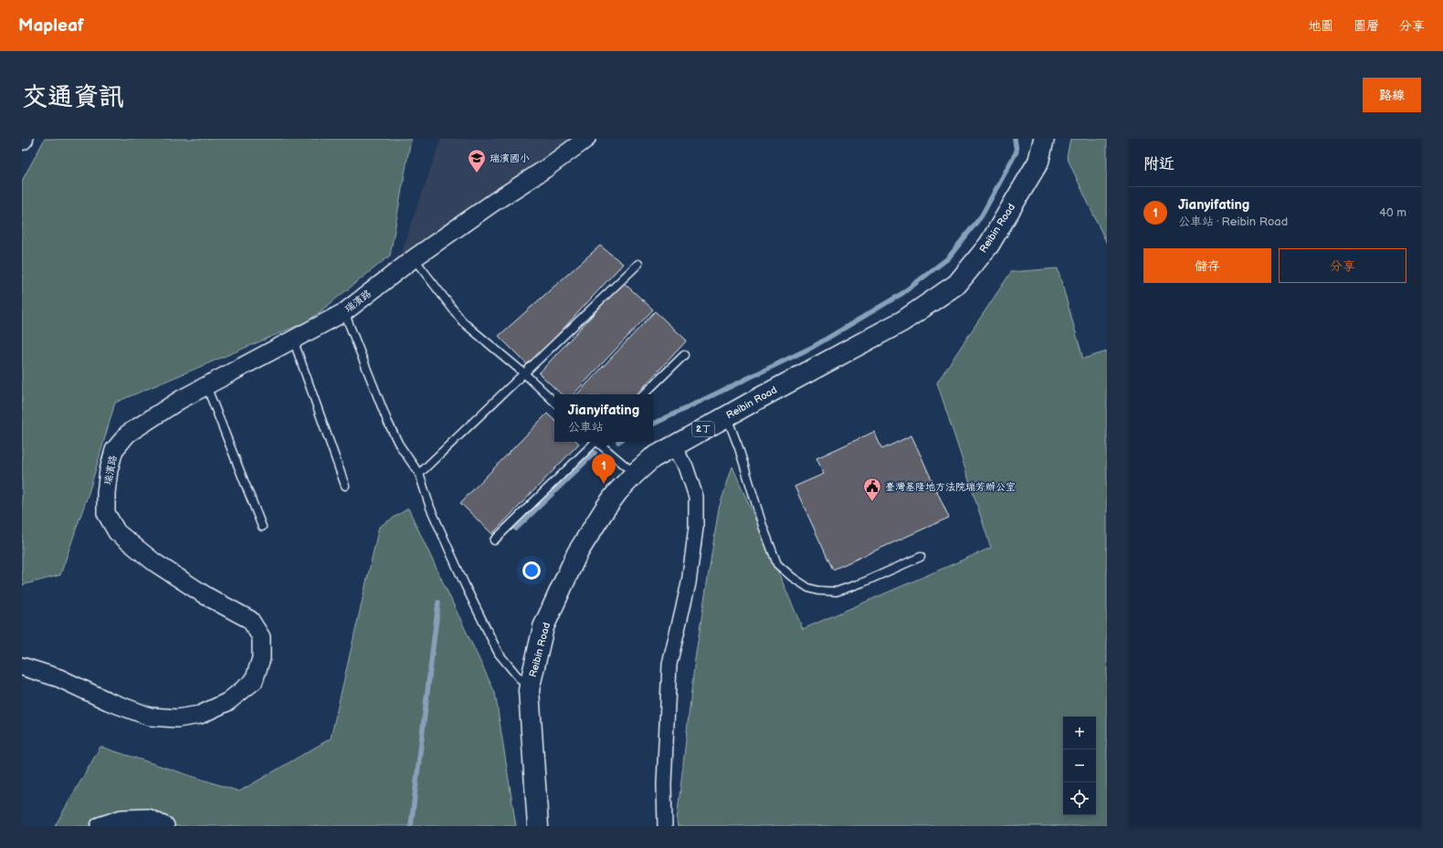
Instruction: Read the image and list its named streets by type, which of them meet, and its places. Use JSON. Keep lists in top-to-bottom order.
{
  "streets": {
    "main road": ["Reibin Road", "2丁"],
    "street": ["瑞濱路"]
  },
  "places": {
    "school or university": ["瑞濱國小"],
    "public building": ["臺灣基隆地方法院瑞芳辦公室"]
  },
  "page": {
    "header": "Mapleaf",
    "nav": ["地圖", "圖層", "分享"],
    "buttons": [
      "路線",
      ["儲存", "分享"]
    ],
    "title": "交通資訊",
    "heading": "附近",
    "list": [
      {
        "mark": "1",
        "name": "Jianyifating",
        "note": "公車站 · Reibin Road",
        "value": "40 m"
      }
    ],
    "popup": ["Jianyifating", "公車站"],
    "pins": "1",
    "map_buttons": ["+", "−"]
  }
}
